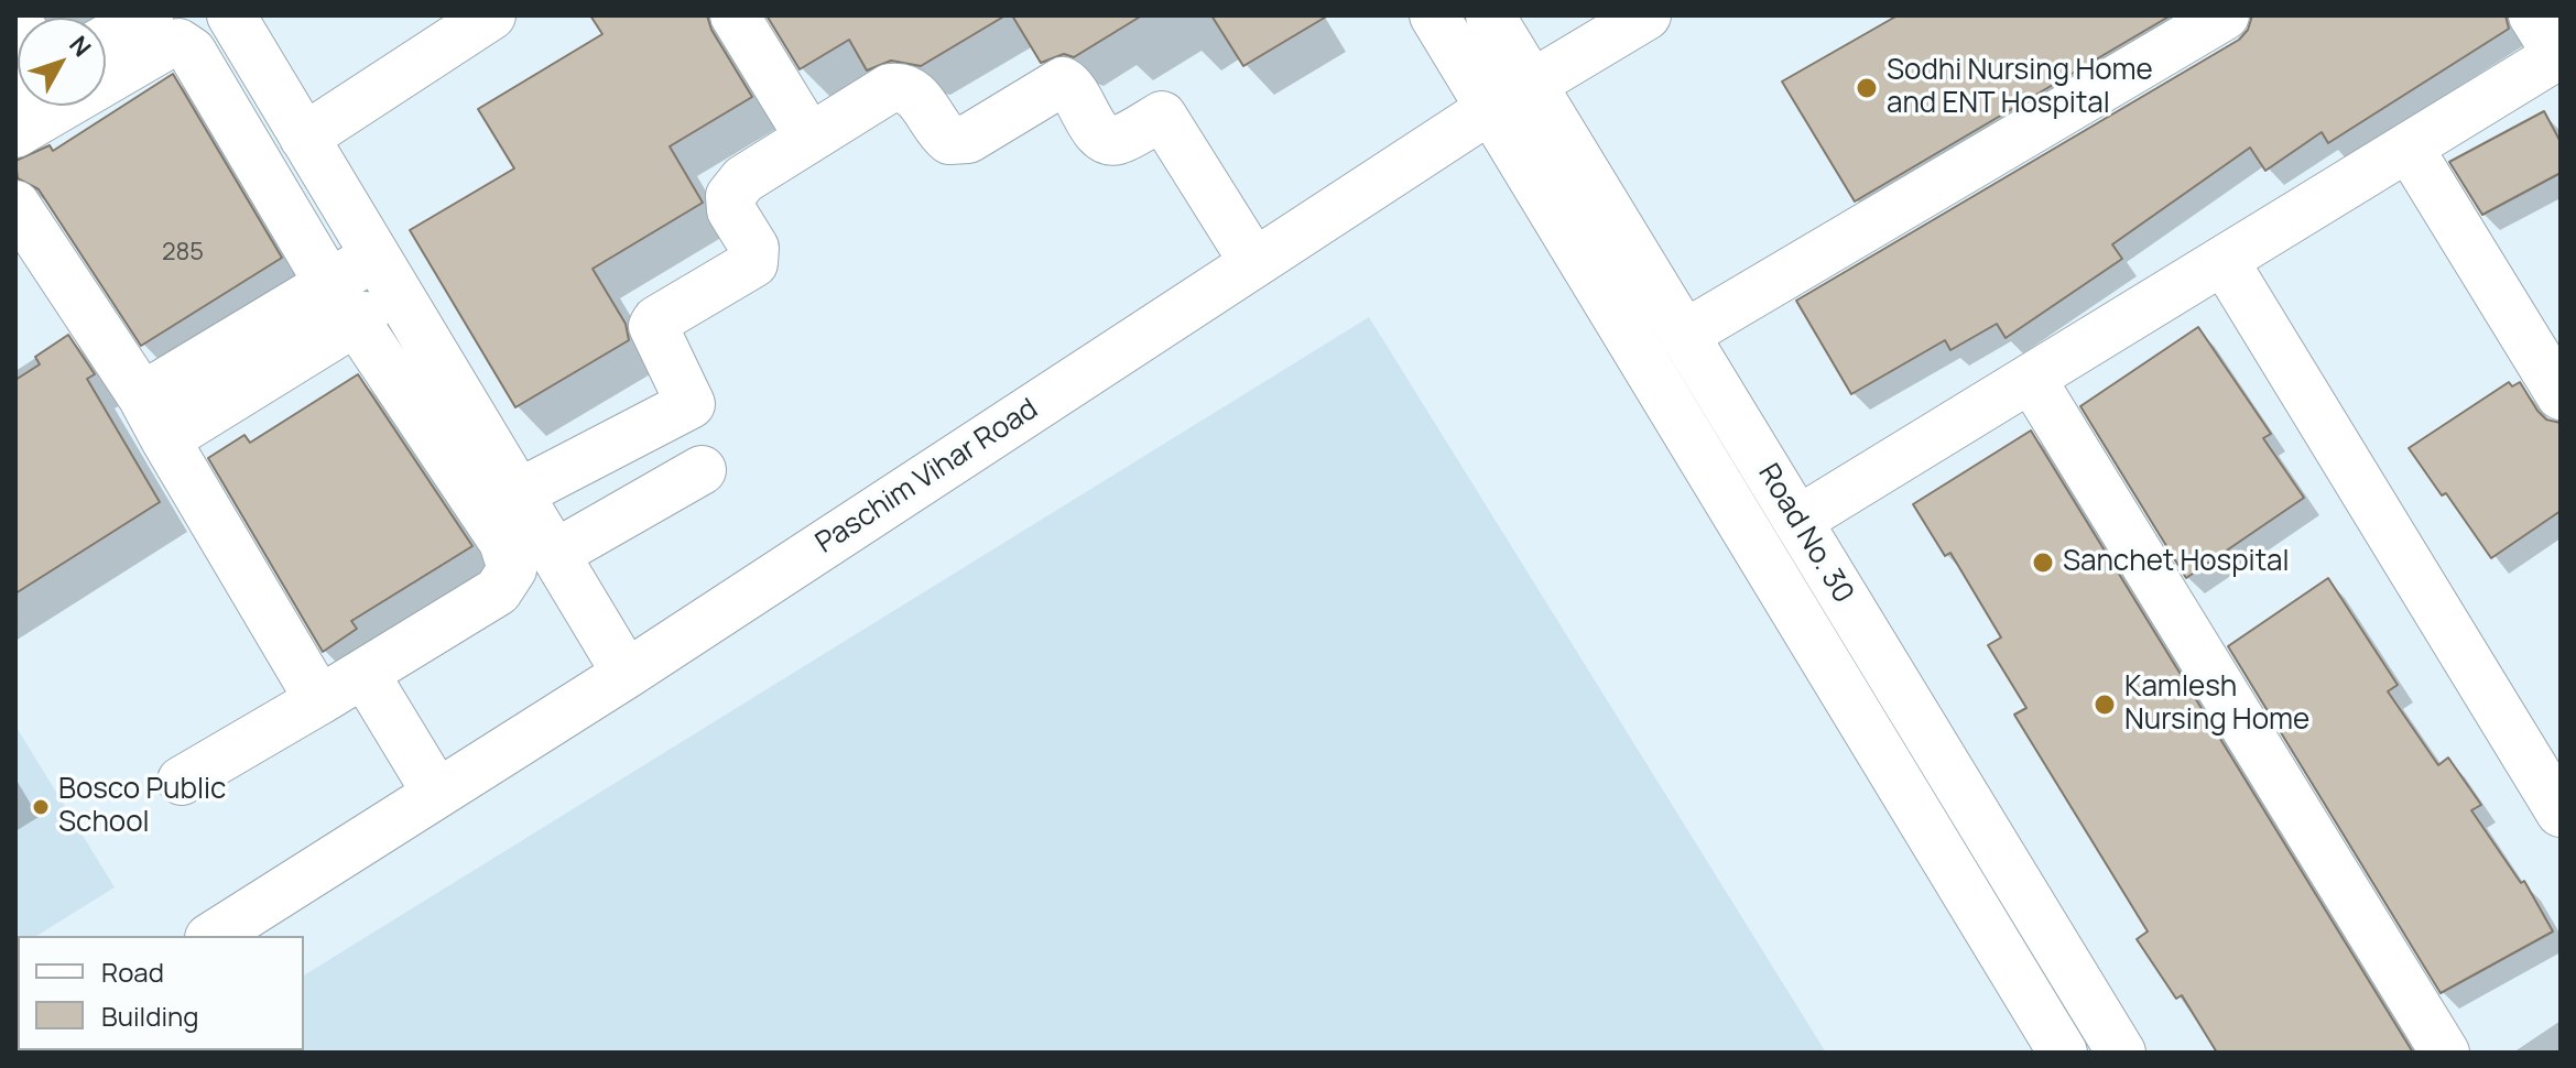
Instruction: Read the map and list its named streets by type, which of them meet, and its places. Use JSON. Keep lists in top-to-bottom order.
{
  "streets": {
    "street": ["Paschim Vihar Road", "Road No. 30"]
  },
  "crossings": [
    ["Paschim Vihar Road", "Road No. 30"]
  ],
  "places": [
    "Sodhi Nursing Home and ENT Hospital",
    "Sanchet Hospital",
    "Kamlesh Nursing Home",
    "Bosco Public School"
  ],
  "house_numbers": ["285"],
  "legend": ["Road", "Building"],
  "north": "top right"
}
